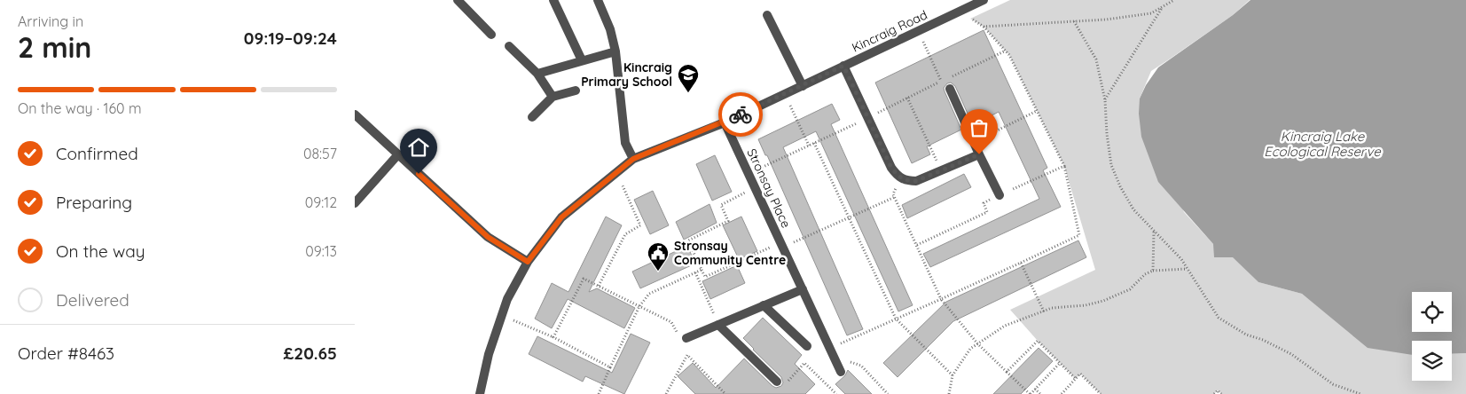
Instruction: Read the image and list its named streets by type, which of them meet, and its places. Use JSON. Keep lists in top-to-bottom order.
{
  "streets": {
    "street": ["Kincraig Road", "Stronsay Place"]
  },
  "crossings": [
    ["Kincraig Road", "Stronsay Place"]
  ],
  "water": ["Kincraig Lake Ecological Reserve"],
  "places": {
    "school or university": ["Kincraig Primary School"],
    "public building": ["Stronsay Community Centre"]
  },
  "page": {
    "heading": ["2 min", "Arriving in", "09:19–09:24"],
    "panel": ["Order #8463", "£20.65"],
    "bar": "On the way · 160 m",
    "list": [
      ["Confirmed", "08:57"],
      ["Preparing", "09:12"],
      ["On the way", "09:13"],
      "Delivered"
    ]
  }
}
